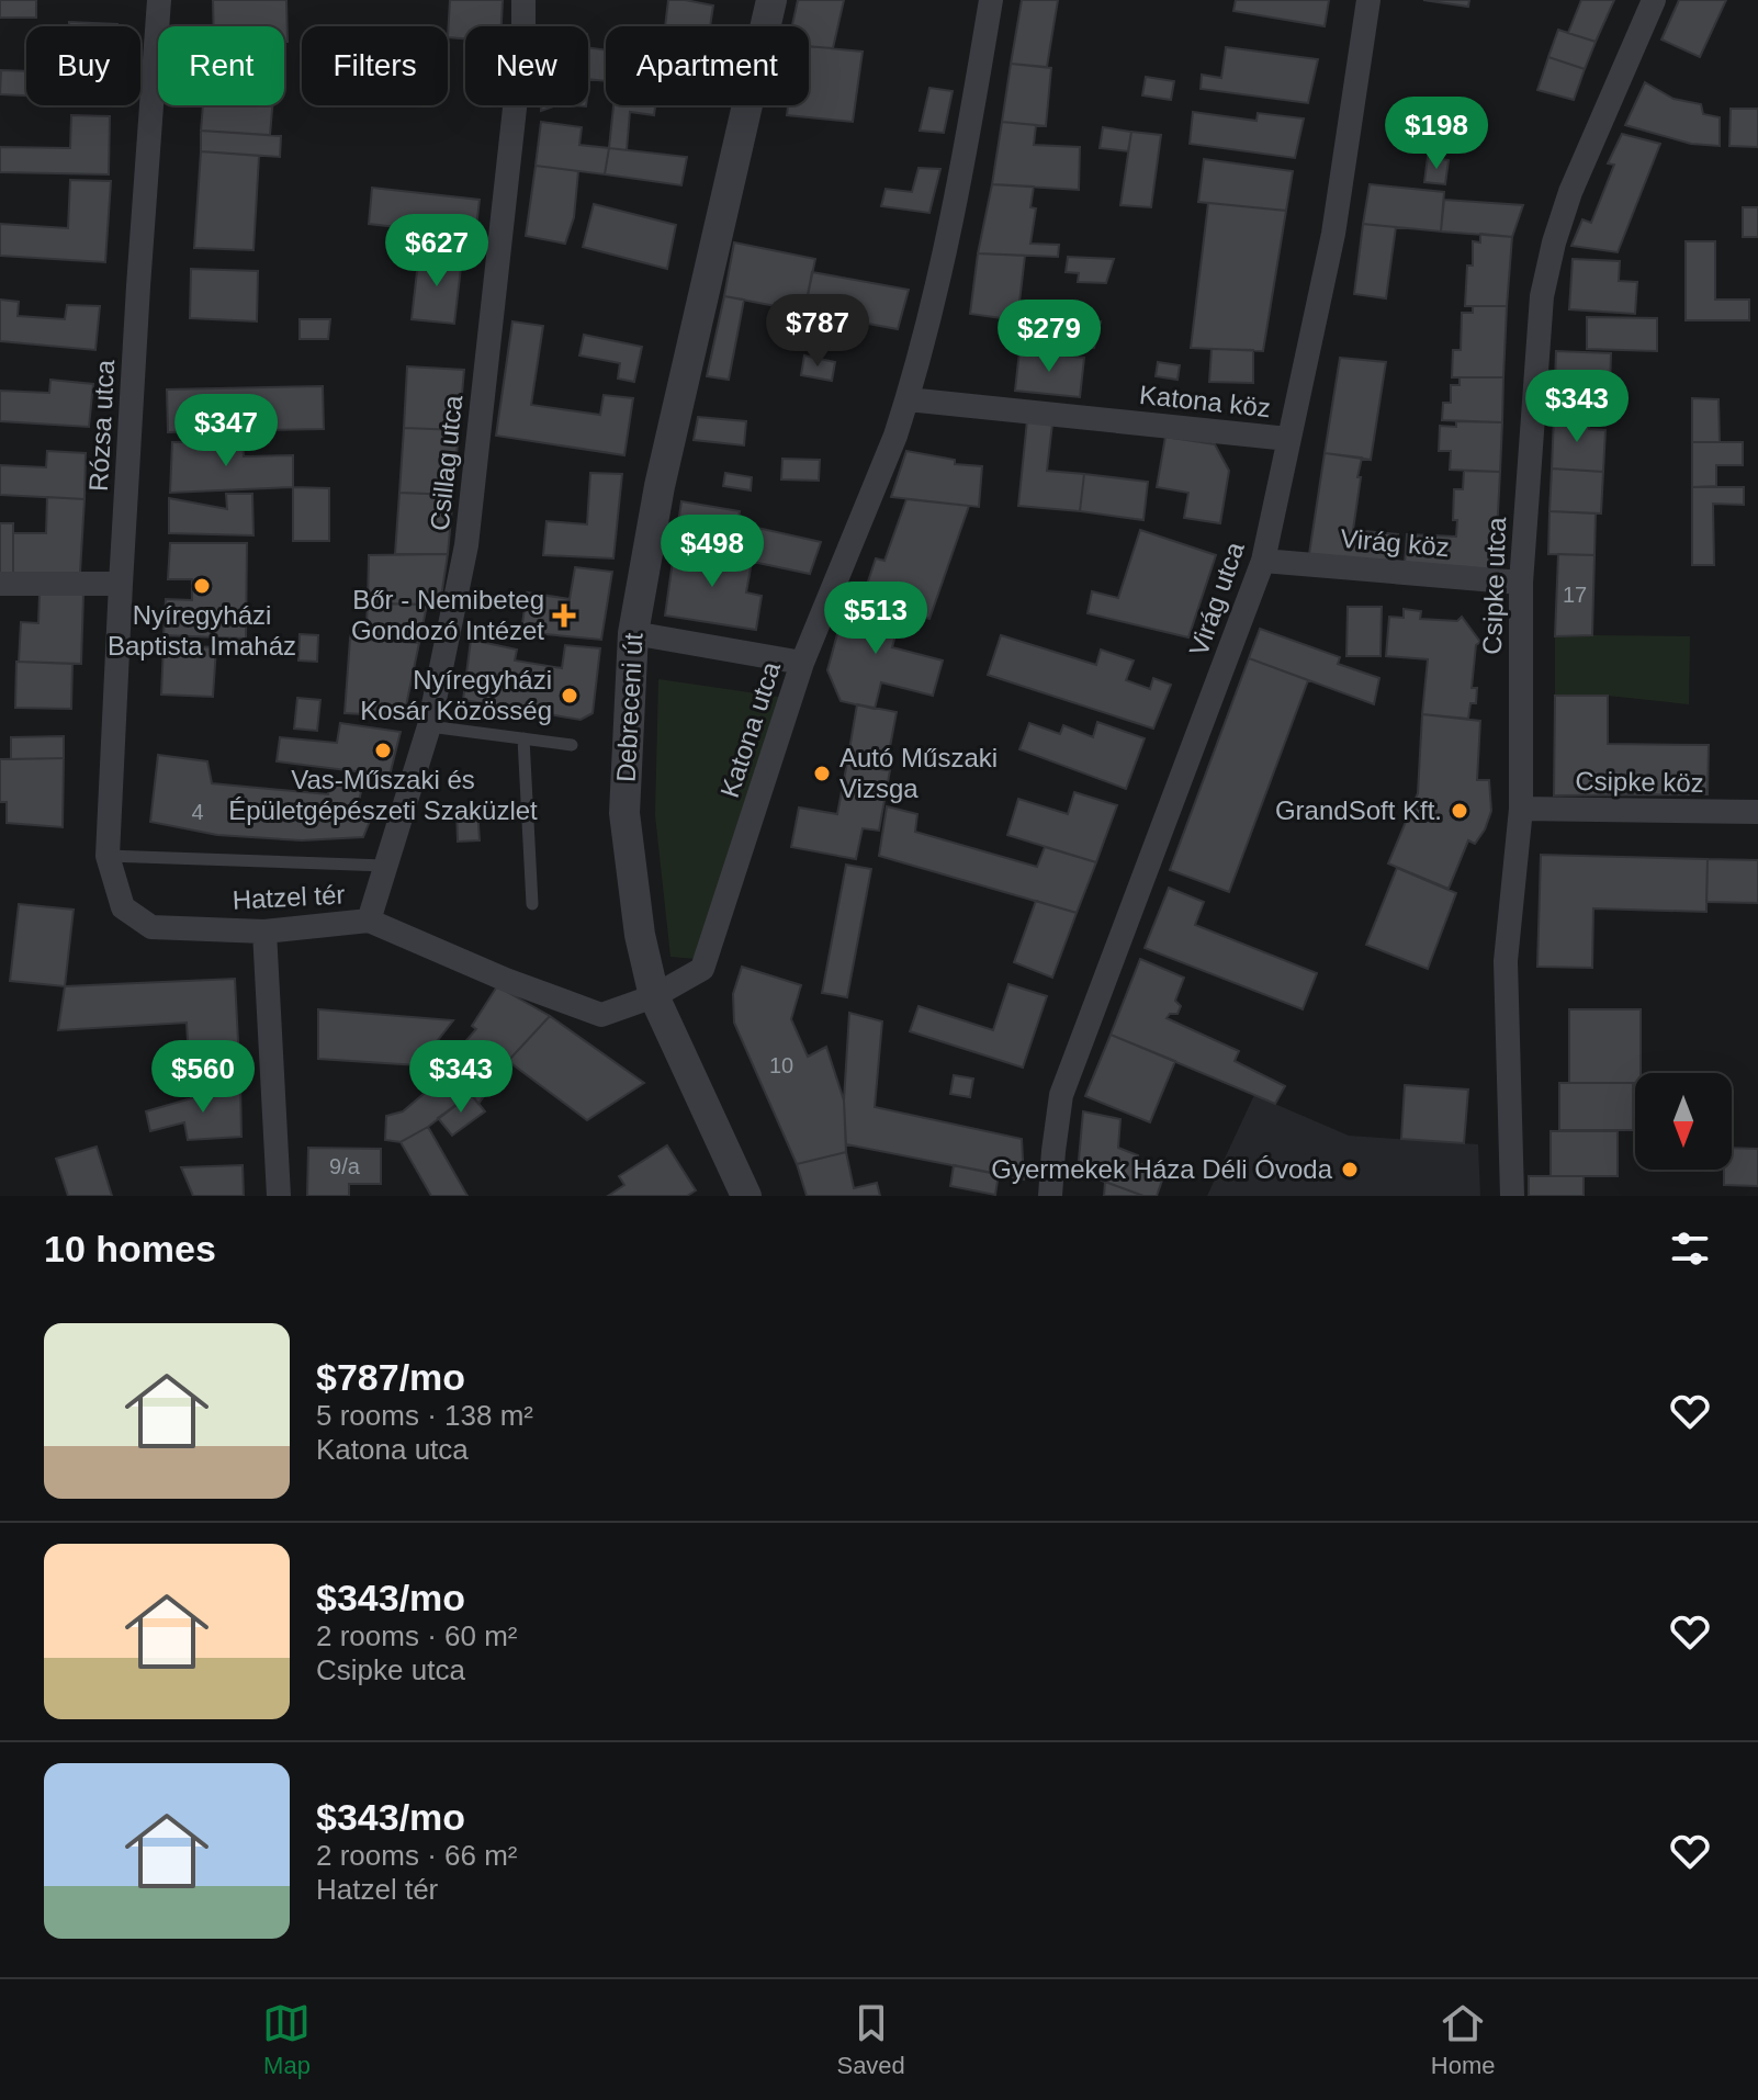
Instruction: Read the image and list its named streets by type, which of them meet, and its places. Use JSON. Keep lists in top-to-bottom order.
{
  "streets": {
    "street": [
      "Katona köz",
      "Rózsa utca",
      "Csillag utca",
      "Virág köz",
      "Csipke utca",
      "Virág utca",
      "Debreceni út",
      "Katona utca",
      "Csipke köz",
      "Hatzel tér"
    ]
  },
  "crossings": [
    ["Katona köz", "Virág utca"],
    ["Katona köz", "Katona utca"],
    ["Rózsa utca", "Hatzel tér"],
    ["Csillag utca", "Hatzel tér"],
    ["Virág köz", "Csipke utca"],
    ["Virág köz", "Virág utca"],
    ["Csipke utca", "Csipke köz"],
    ["Debreceni út", "Katona utca"],
    ["Debreceni út", "Hatzel tér"],
    ["Katona utca", "Hatzel tér"]
  ],
  "places": {
    "other": [
      "Nyíregyházi Baptista Imaház",
      "Nyíregyházi Kosár Közösség",
      "Vas-Műszaki és Épületgépészeti Szaküzlet",
      "Autó Műszaki Vizsga",
      "GrandSoft Kft.",
      "Gyermekek Háza Déli Óvoda"
    ],
    "health": ["Bőr - Nemibeteg Gondozó Intézet"]
  },
  "house_numbers": [
    "17",
    "4",
    "10",
    "9/a"
  ],
  "north": "bottom",
  "page": {
    "chip": [
      "Buy",
      "Rent",
      "Filters",
      "New",
      "Apartment"
    ],
    "price": [
      "$198",
      "$627",
      "$787",
      "$279",
      "$343",
      "$347",
      "$498",
      "$513",
      "$560",
      "$343"
    ],
    "heading": "10 homes",
    "list": [
      {
        "name": "$787/mo",
        "note": "5 rooms · 138 m² · Katona utca"
      },
      {
        "name": "$343/mo",
        "note": "2 rooms · 60 m² · Csipke utca"
      },
      {
        "name": "$343/mo",
        "note": "2 rooms · 66 m² · Hatzel tér"
      }
    ],
    "tabs": ["Map", "Saved", "Home"]
  }
}
